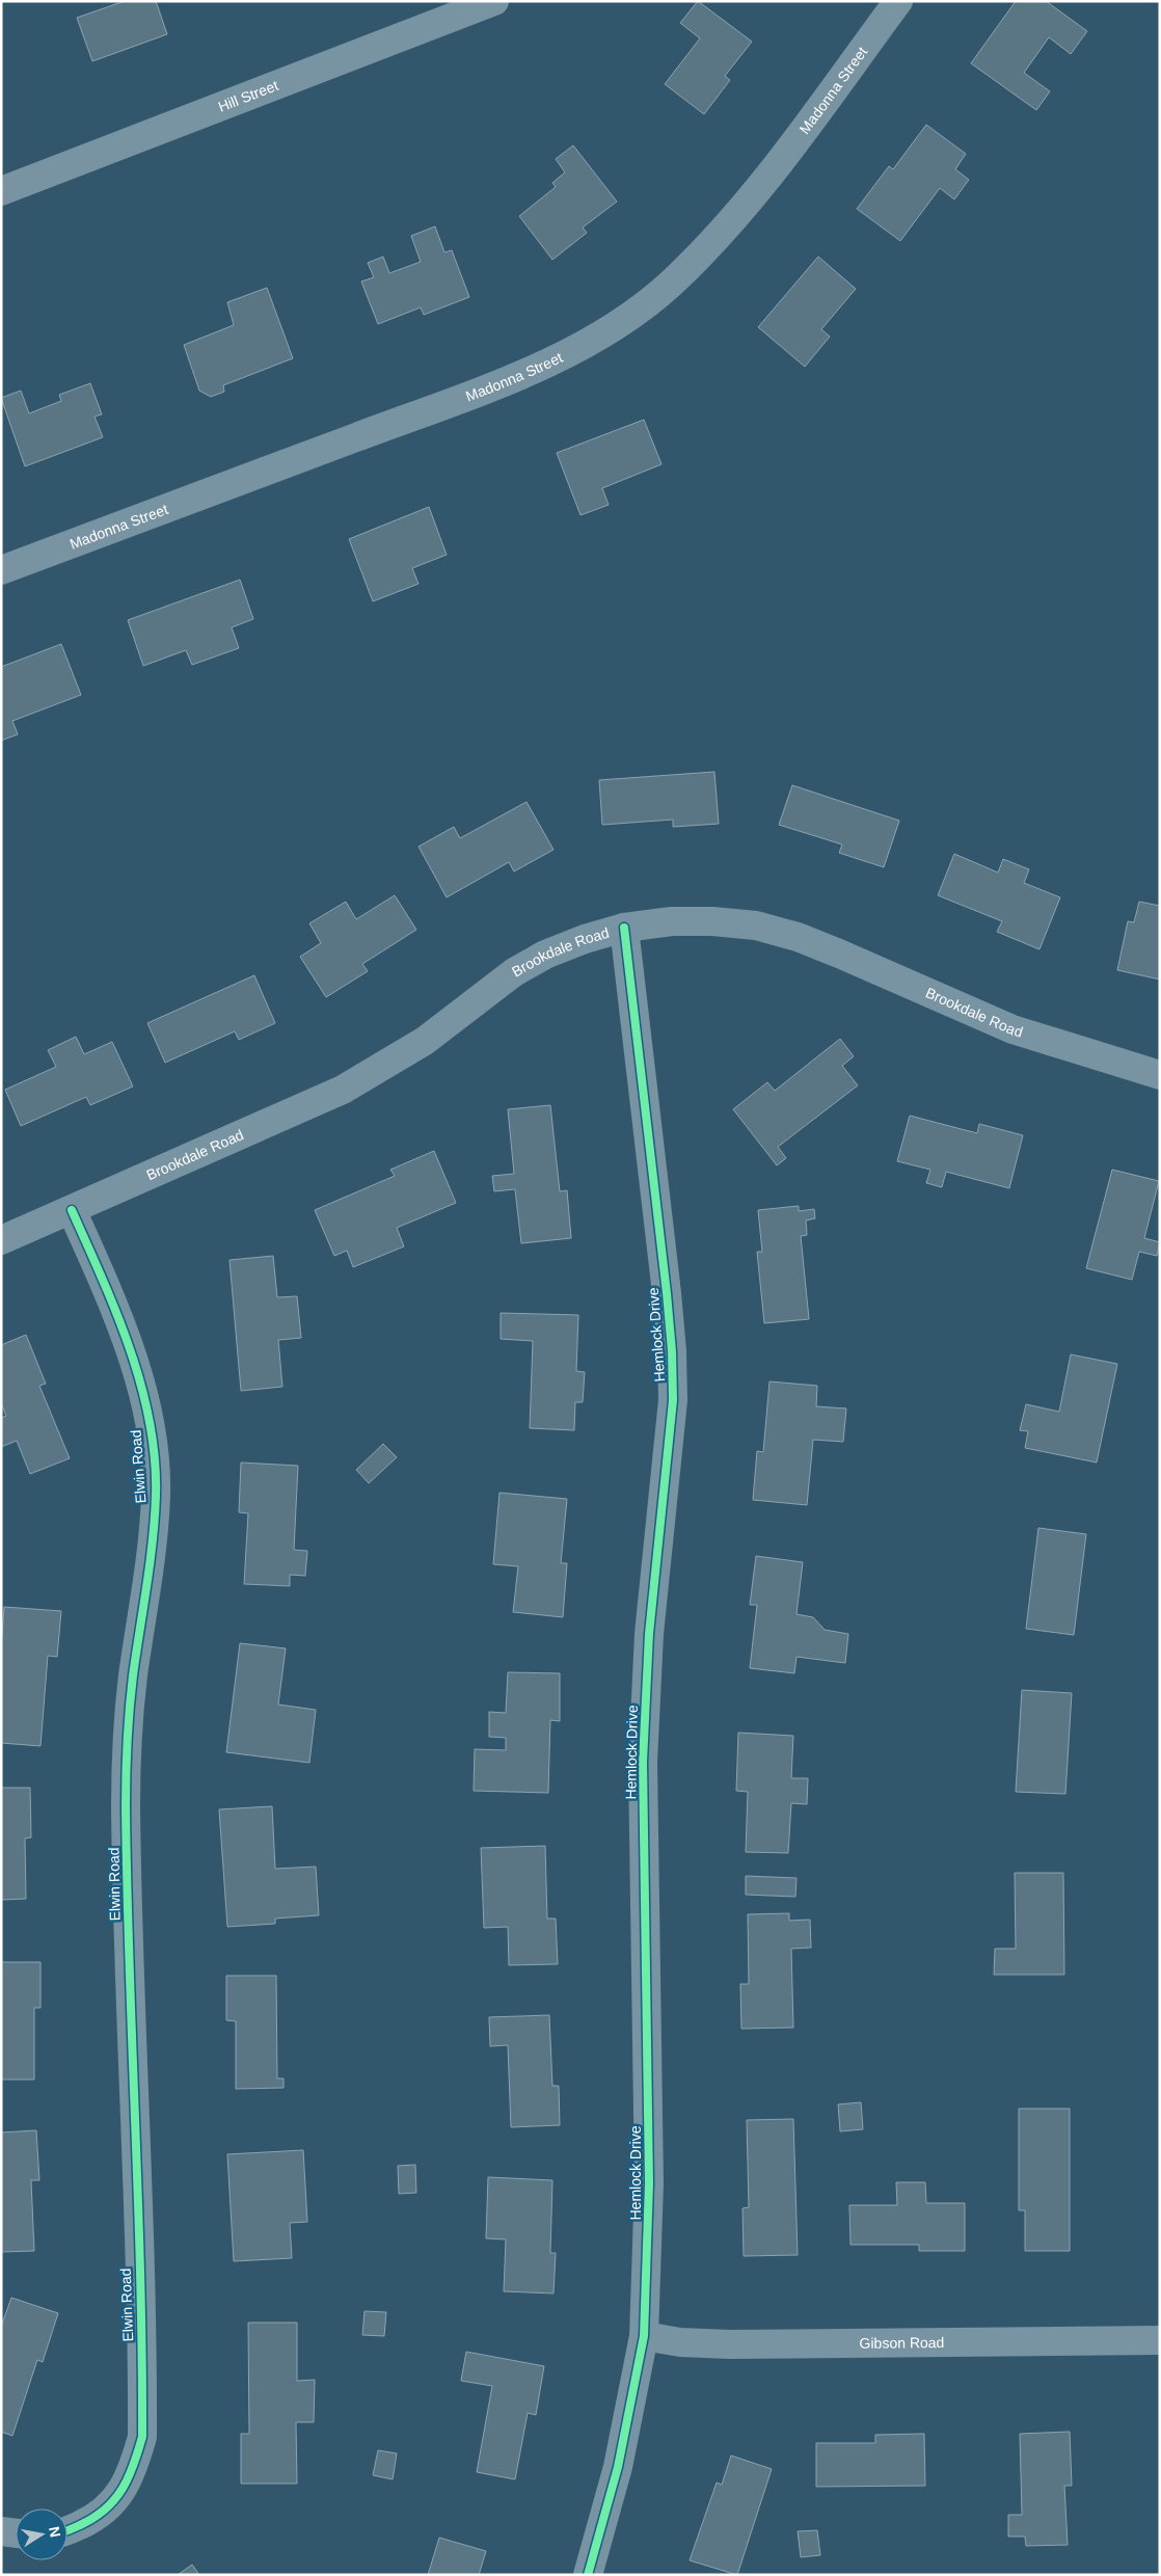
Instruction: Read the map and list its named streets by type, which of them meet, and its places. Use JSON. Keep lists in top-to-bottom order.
{
  "streets": {
    "street": [
      "Madonna Street",
      "Hill Street",
      "Brookdale Road",
      "Hemlock Drive",
      "Elwin Road",
      "Gibson Road"
    ]
  },
  "crossings": [
    ["Brookdale Road", "Hemlock Drive"],
    ["Brookdale Road", "Elwin Road"],
    ["Hemlock Drive", "Gibson Road"]
  ],
  "north": "right"
}
